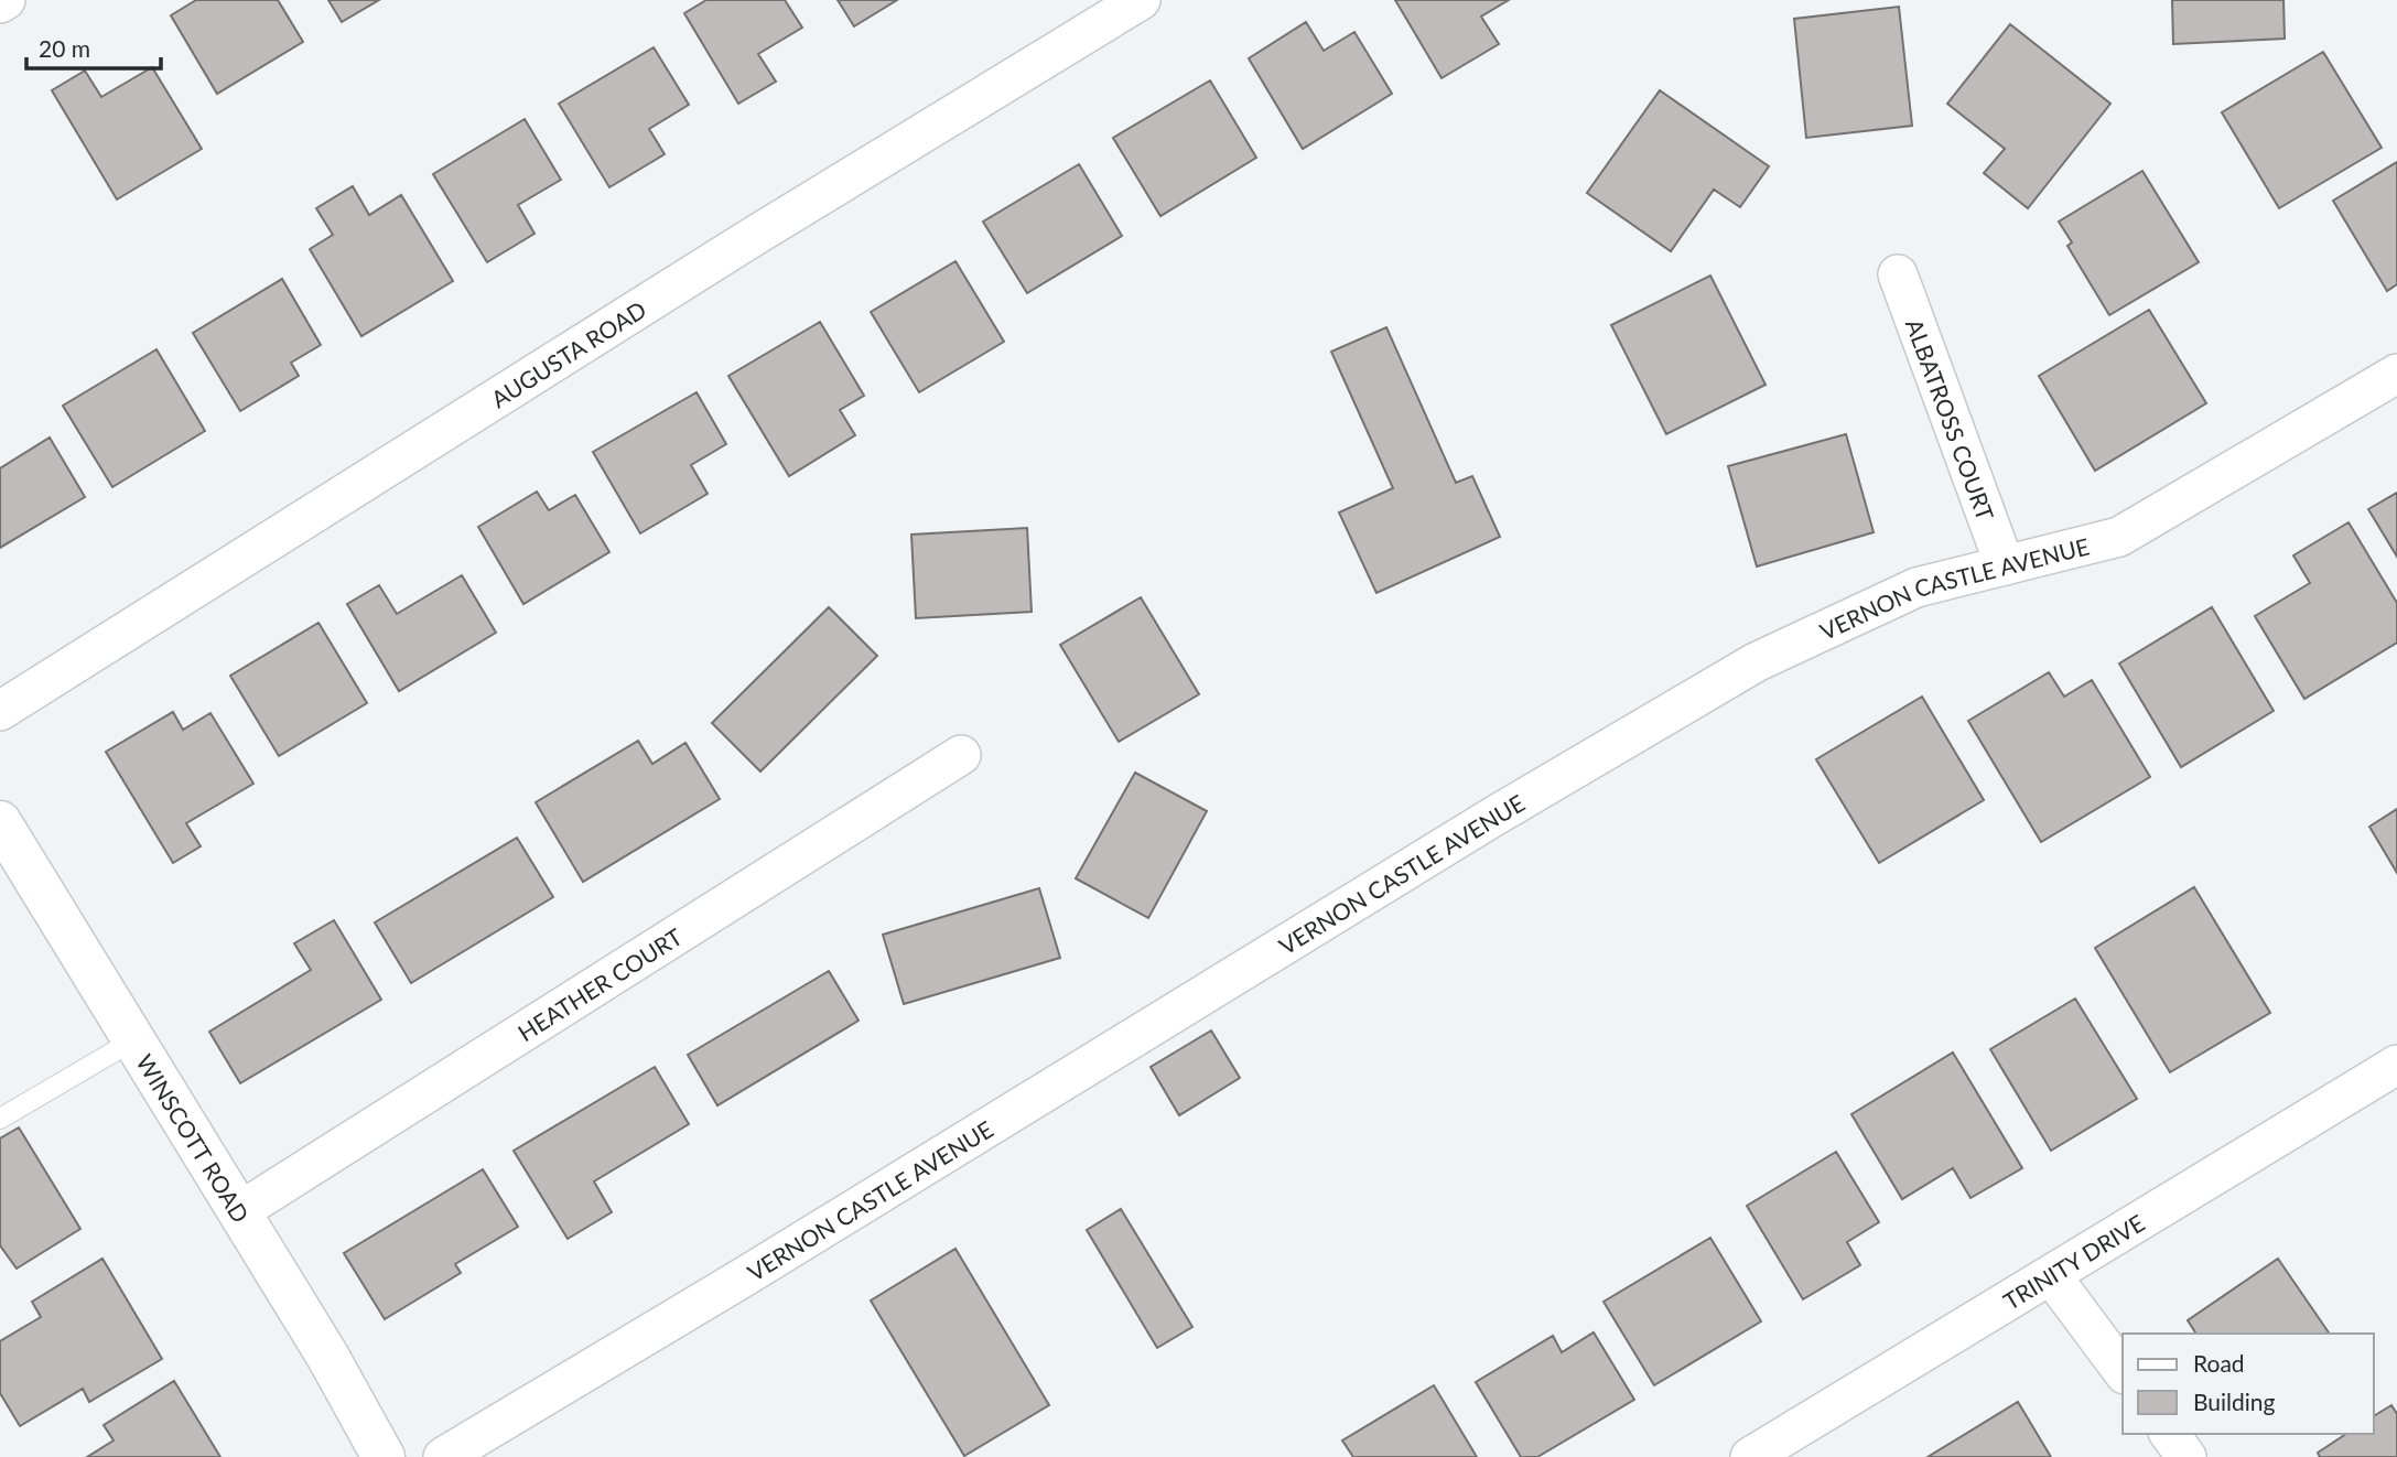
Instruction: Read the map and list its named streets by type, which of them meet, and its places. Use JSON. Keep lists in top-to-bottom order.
{
  "streets": {
    "main road": ["WINSCOTT ROAD"],
    "street": [
      "AUGUSTA ROAD",
      "ALBATROSS COURT",
      "VERNON CASTLE AVENUE",
      "HEATHER COURT",
      "TRINITY DRIVE"
    ]
  },
  "crossings": [
    ["ALBATROSS COURT", "VERNON CASTLE AVENUE"],
    ["HEATHER COURT", "WINSCOTT ROAD"]
  ],
  "legend": ["Road", "Building"],
  "scale_bar": "20 m"
}
